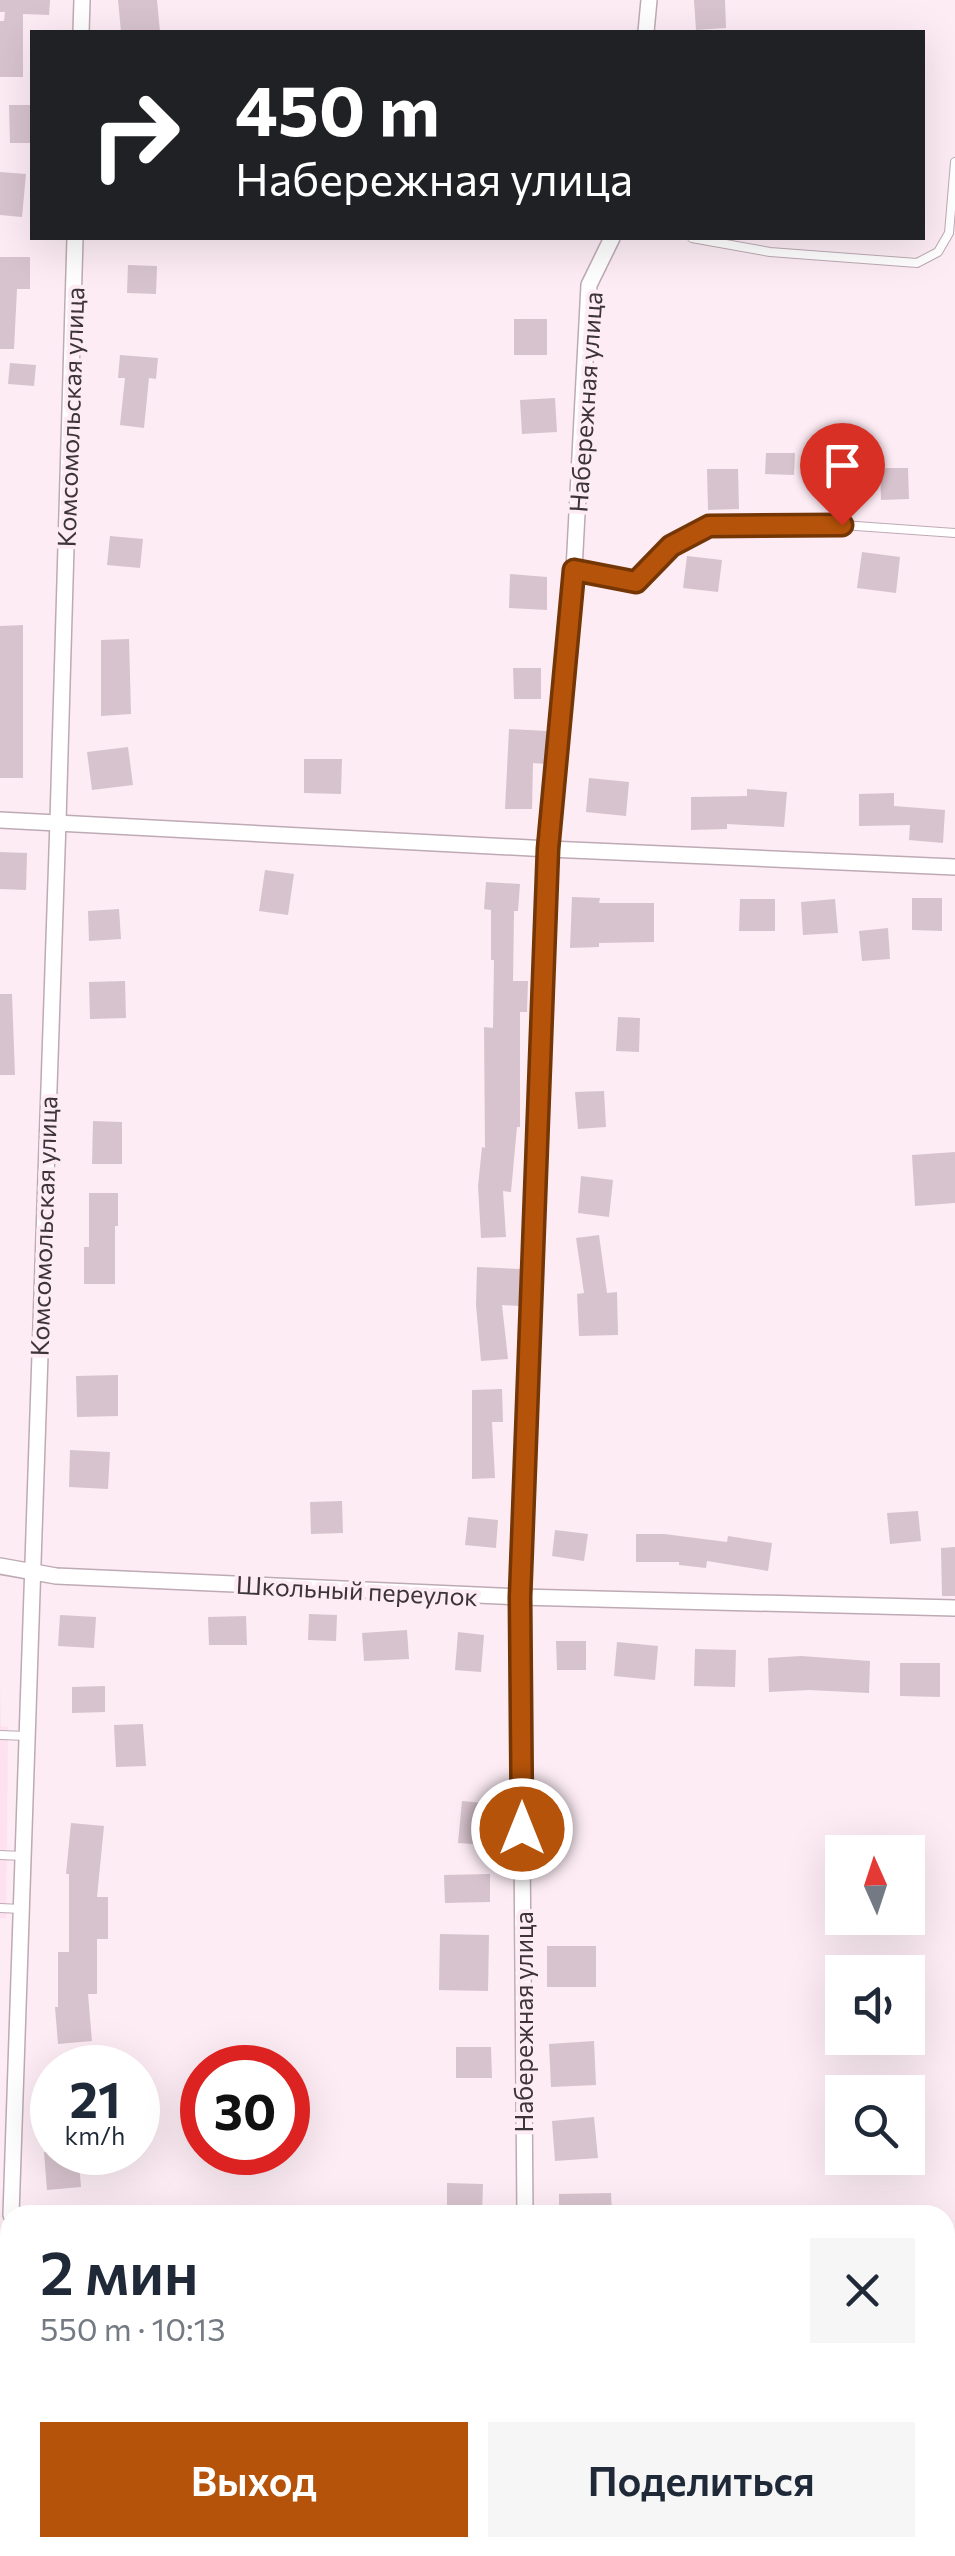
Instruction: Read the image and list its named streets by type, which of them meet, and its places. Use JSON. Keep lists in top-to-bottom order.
{
  "streets": {
    "street": ["Набережная улица", "Комсомольская улица", "Школьный переулок"]
  },
  "crossings": [
    ["Набережная улица", "Школьный переулок"],
    ["Комсомольская улица", "Школьный переулок"]
  ],
  "north": "top",
  "page": {
    "turn": ["450 m", "Набережная улица"],
    "speed": "21 km/h",
    "limit": "30",
    "heading": ["2 мин", "550 m · 10:13"],
    "buttons": ["Выход", "Поделиться"]
  }
}
